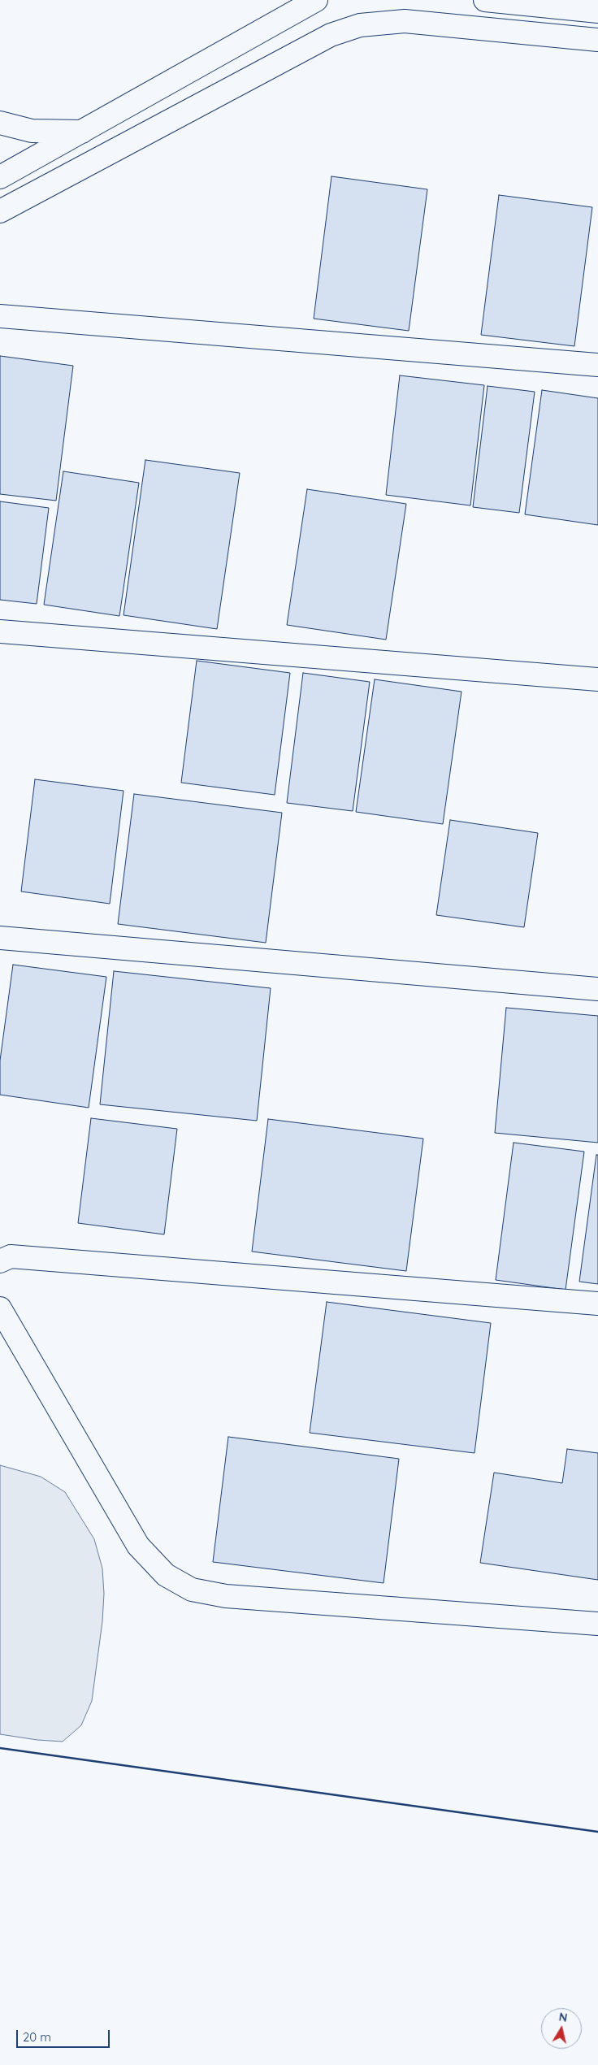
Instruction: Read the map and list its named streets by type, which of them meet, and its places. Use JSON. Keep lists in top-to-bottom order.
{
  "scale_bar": "20 m",
  "north": "top"
}
